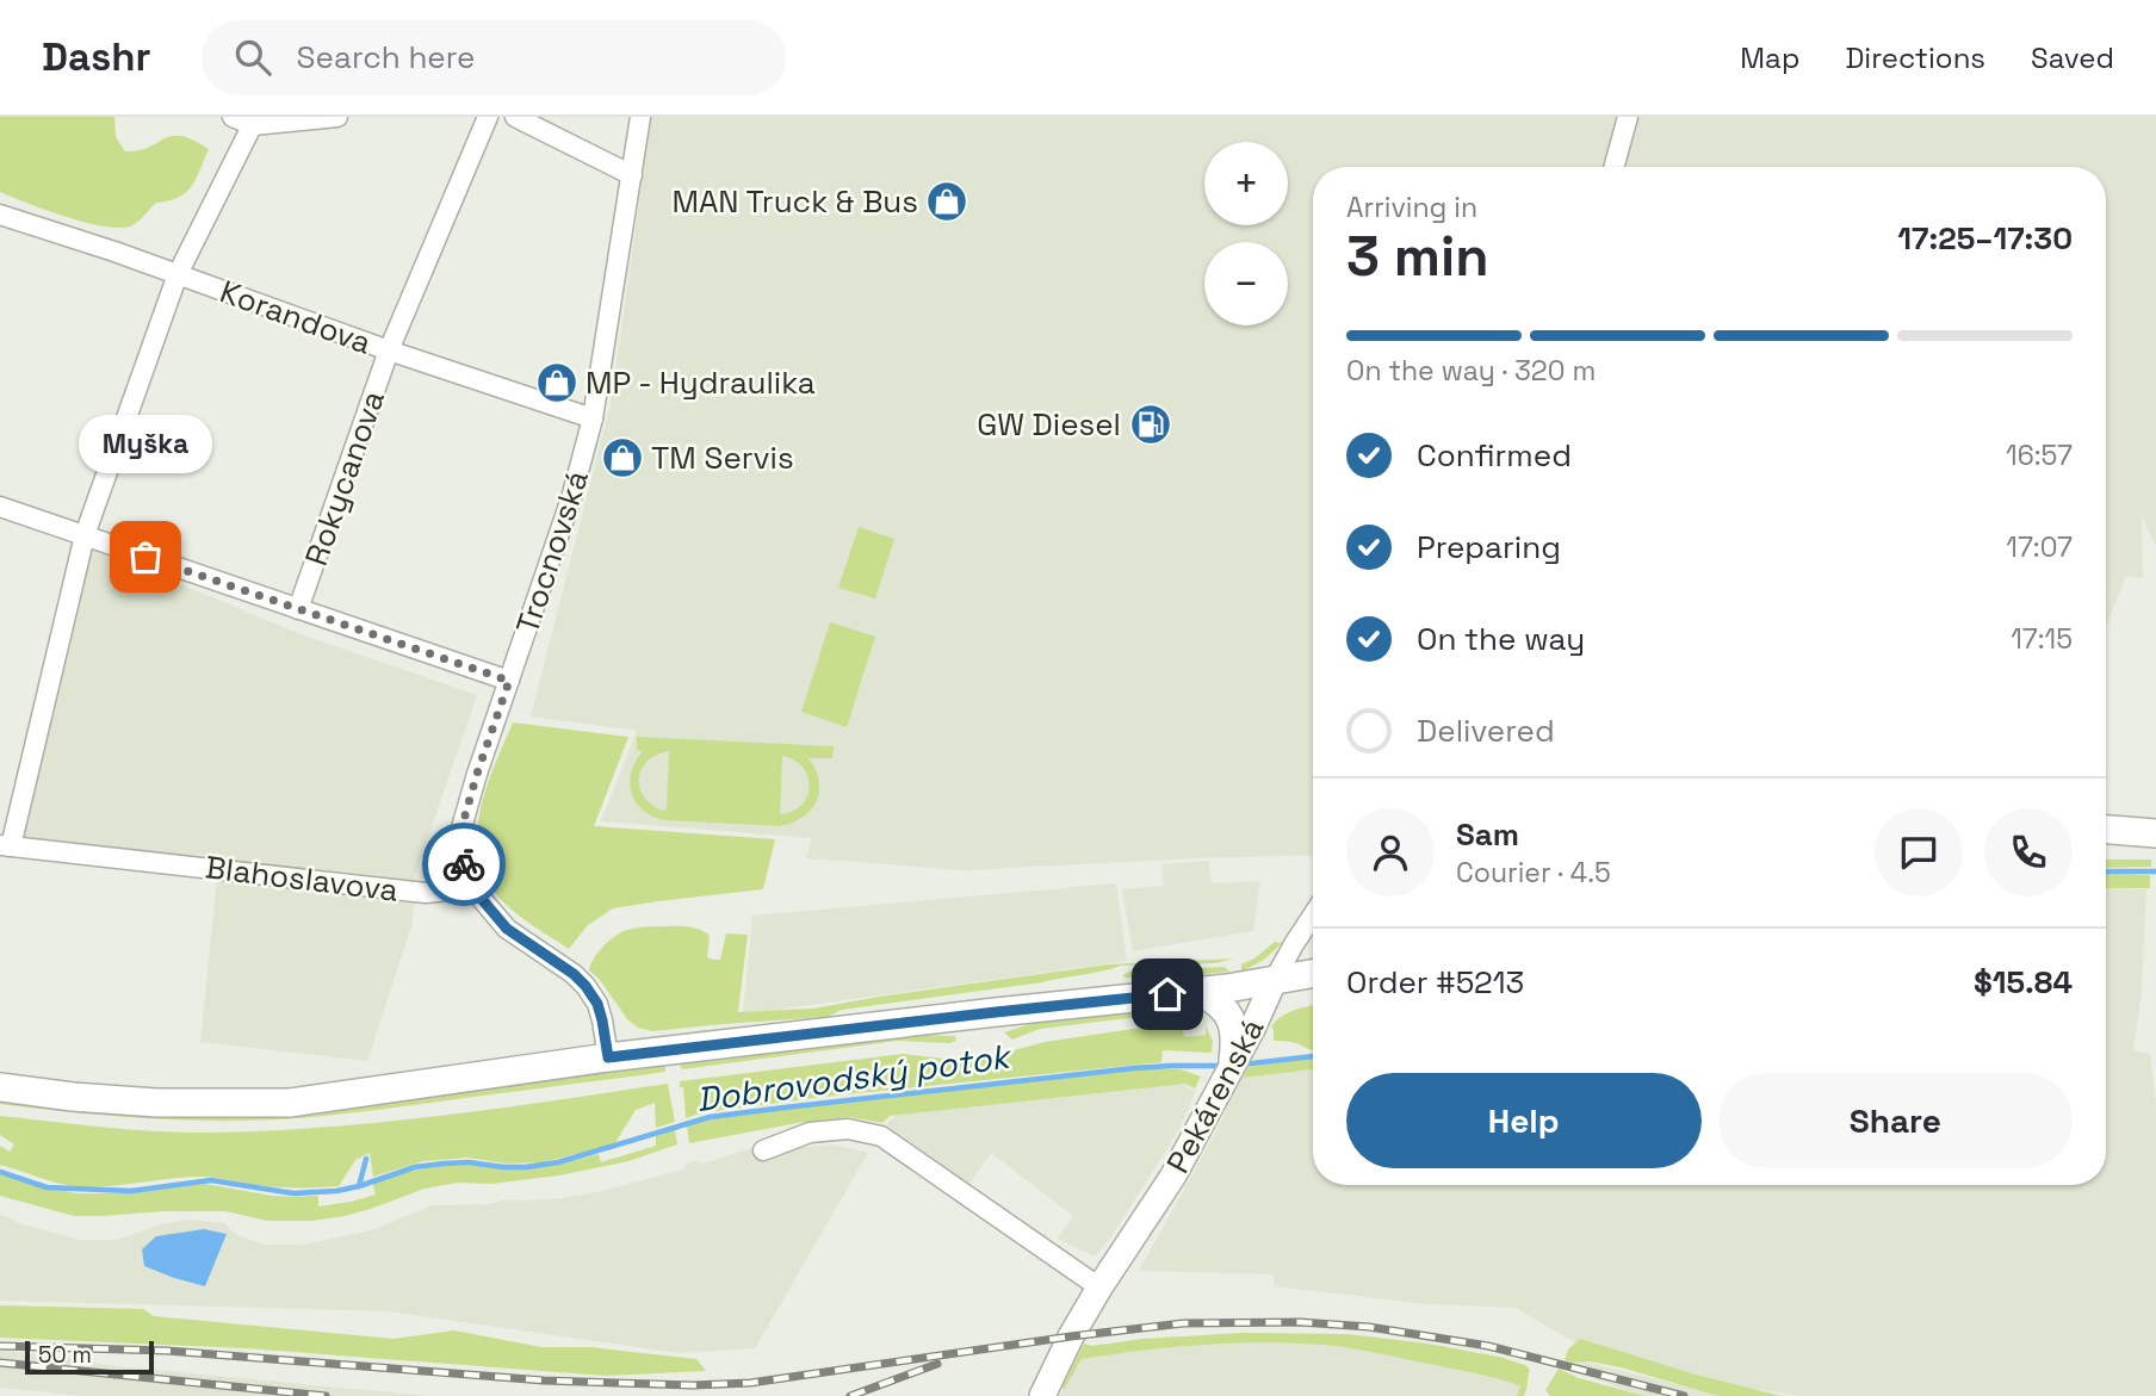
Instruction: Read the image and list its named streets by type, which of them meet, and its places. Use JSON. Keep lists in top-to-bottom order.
{
  "streets": {
    "street": [
      "Korandova",
      "Rokycanova",
      "Trocnovská",
      "Blahoslavova",
      "Pekárenská"
    ]
  },
  "crossings": [
    ["Korandova", "Rokycanova"],
    ["Korandova", "Trocnovská"],
    ["Trocnovská", "Blahoslavova"]
  ],
  "water": ["Dobrovodský potok"],
  "places": {
    "shop": ["MAN Truck & Bus", "MP - Hydraulika", "TM Servis"],
    "fuel station": ["GW Diesel"],
    "other": ["Myška"]
  },
  "scale_bar": "50 m",
  "page": {
    "header": "Dashr",
    "search": "Search here",
    "nav": ["Map", "Directions", "Saved"],
    "map_buttons": ["+", "−"],
    "heading": ["3 min", "Arriving in", "17:25–17:30"],
    "panel": [
      "Sam",
      "Courier · 4.5",
      "Order #5213",
      "$15.84"
    ],
    "bar": "On the way · 320 m",
    "list": [
      ["Confirmed", "16:57"],
      ["Preparing", "17:07"],
      ["On the way", "17:15"],
      "Delivered"
    ],
    "bubble": "Myška",
    "buttons": ["Help", "Share"],
    "scale": "50 m"
  }
}
